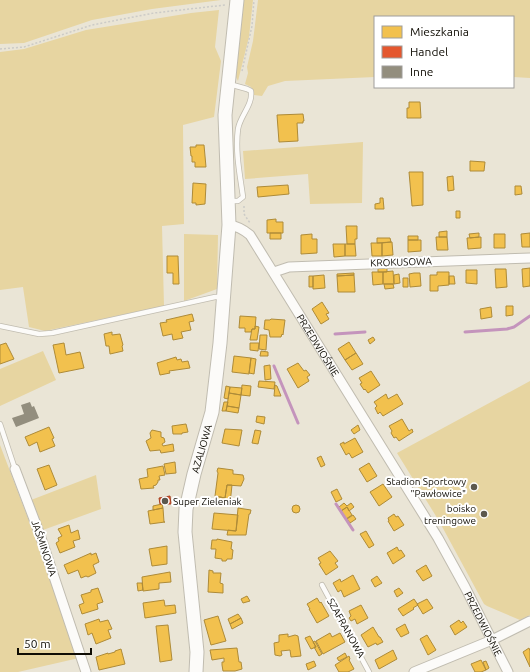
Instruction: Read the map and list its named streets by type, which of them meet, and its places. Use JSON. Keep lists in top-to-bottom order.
{
  "streets": {
    "street": [
      "KROKUSOWA",
      "PRZEDWIOŚNIE",
      "AZALIOWA",
      "JAŚMINOWA"
    ],
    "lane": ["SZAFRANOWA"]
  },
  "crossings": [
    ["KROKUSOWA", "PRZEDWIOŚNIE"],
    ["PRZEDWIOŚNIE", "AZALIOWA"]
  ],
  "places": ["Stadion Sportowy \"Pawłowice\"", "Super Zieleniak", "boisko treningowe"],
  "legend": ["Mieszkania", "Handel", "Inne"],
  "scale_bar": "50 m"
}
